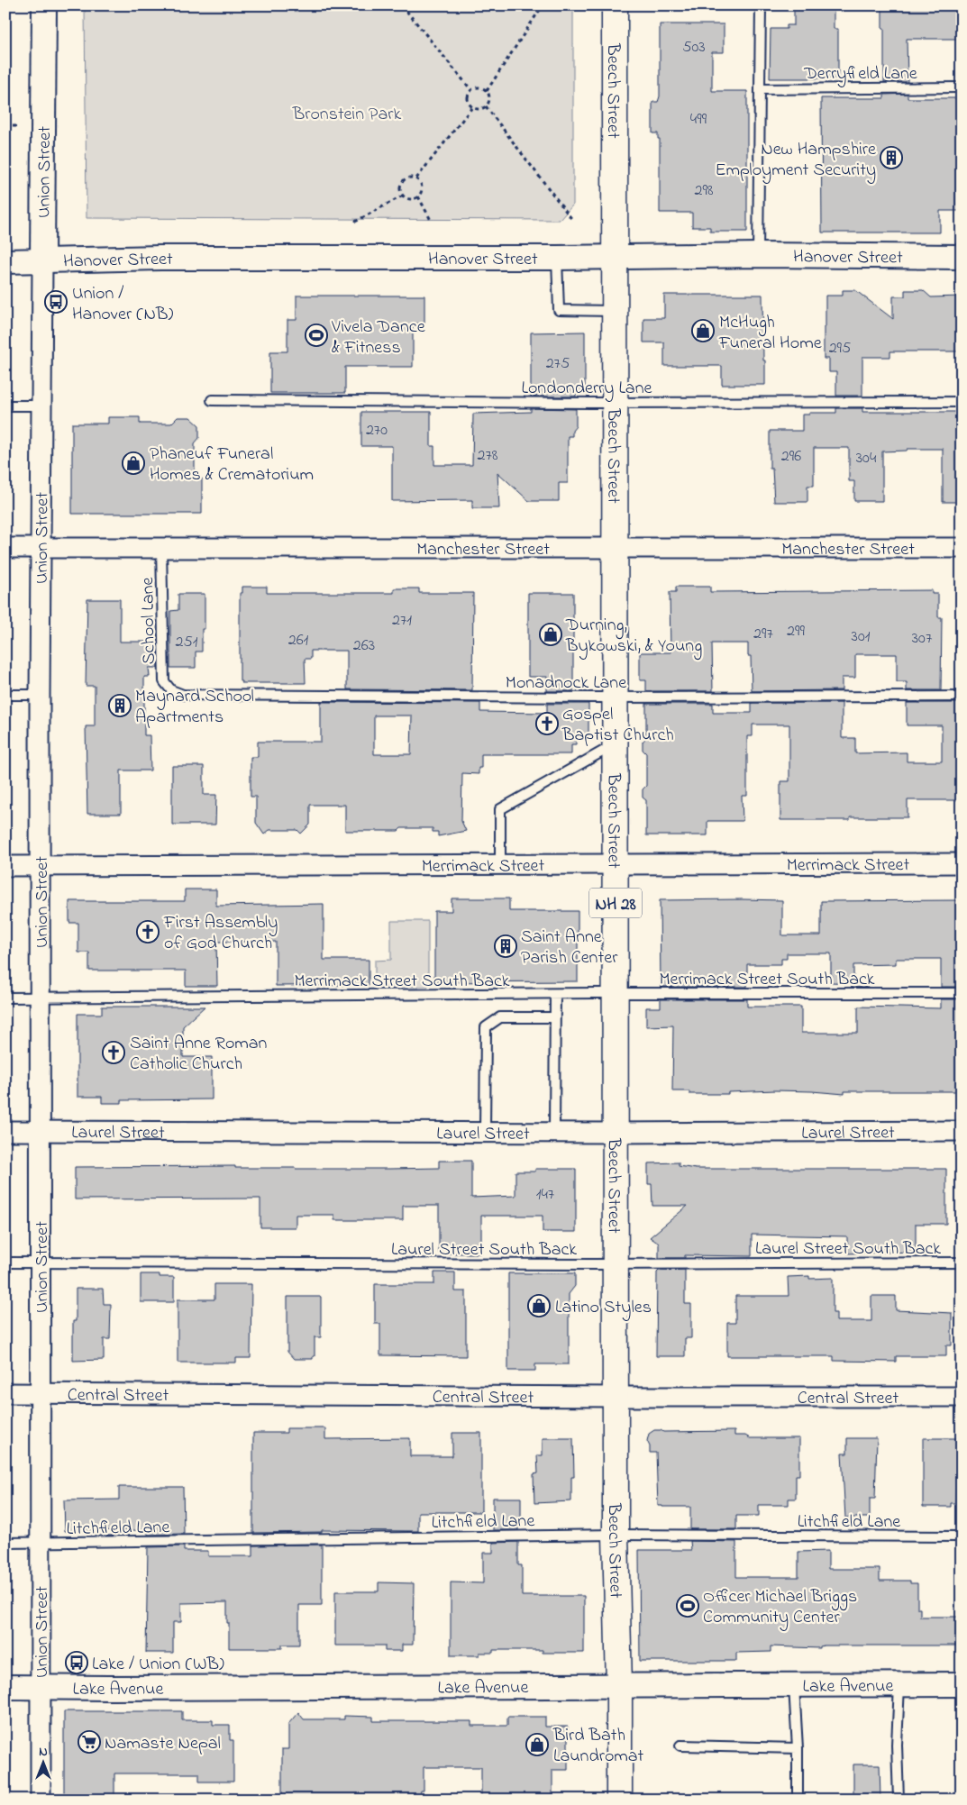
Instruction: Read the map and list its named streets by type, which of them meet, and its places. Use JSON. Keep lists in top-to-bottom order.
{
  "streets": {
    "main road": ["Beech Street", "NH 28"],
    "street": [
      "Union Street",
      "Hanover Street",
      "Manchester Street",
      "Merrimack Street",
      "Laurel Street",
      "Central Street",
      "Lake Avenue"
    ],
    "lane": [
      "Derryfield Lane",
      "Londonderry Lane",
      "School Lane",
      "Monadnock Lane",
      "Merrimack Street South Back",
      "Laurel Street South Back",
      "Litchfield Lane"
    ]
  },
  "crossings": [
    ["Beech Street", "Hanover Street"],
    ["Beech Street", "Londonderry Lane"],
    ["Beech Street", "Manchester Street"],
    ["Beech Street", "Monadnock Lane"],
    ["Beech Street", "Merrimack Street"],
    ["Beech Street", "Merrimack Street South Back"],
    ["Beech Street", "Laurel Street"],
    ["Beech Street", "Laurel Street South Back"],
    ["Beech Street", "Central Street"],
    ["Beech Street", "Litchfield Lane"],
    ["Beech Street", "Lake Avenue"],
    ["Union Street", "Hanover Street"],
    ["Union Street", "Manchester Street"],
    ["Union Street", "Merrimack Street"],
    ["Union Street", "Merrimack Street South Back"],
    ["Union Street", "Laurel Street"],
    ["Union Street", "Laurel Street South Back"],
    ["Union Street", "Central Street"],
    ["Union Street", "Litchfield Lane"],
    ["Union Street", "Lake Avenue"],
    ["Manchester Street", "School Lane"],
    ["School Lane", "Monadnock Lane"]
  ],
  "parks": ["Bronstein Park"],
  "places": {
    "building": ["New Hampshire Employment Security", "Maynard School Apartments", "Saint Anne Parish Center"],
    "bus stop": ["Union / Hanover (NB)", "Lake / Union (WB)"],
    "shop": [
      "McHugh Funeral Home",
      "Phaneuf Funeral Homes & Crematorium",
      "Durning, Bykowski, & Young",
      "Latino Styles",
      "Bird Bath Laundromat"
    ],
    "sports": ["Vivela Dance & Fitness", "Officer Michael Briggs Community Center"],
    "church": ["Gospel Baptist Church", "First Assembly of God Church", "Saint Anne Roman Catholic Church"],
    "supermarket": ["Namaste Nepal"]
  },
  "house_numbers": [
    "503",
    "499",
    "298",
    "295",
    "275",
    "270",
    "278",
    "296",
    "304",
    "271",
    "299",
    "297",
    "301",
    "307",
    "261",
    "251",
    "263",
    "147"
  ],
  "north": "top"
}
